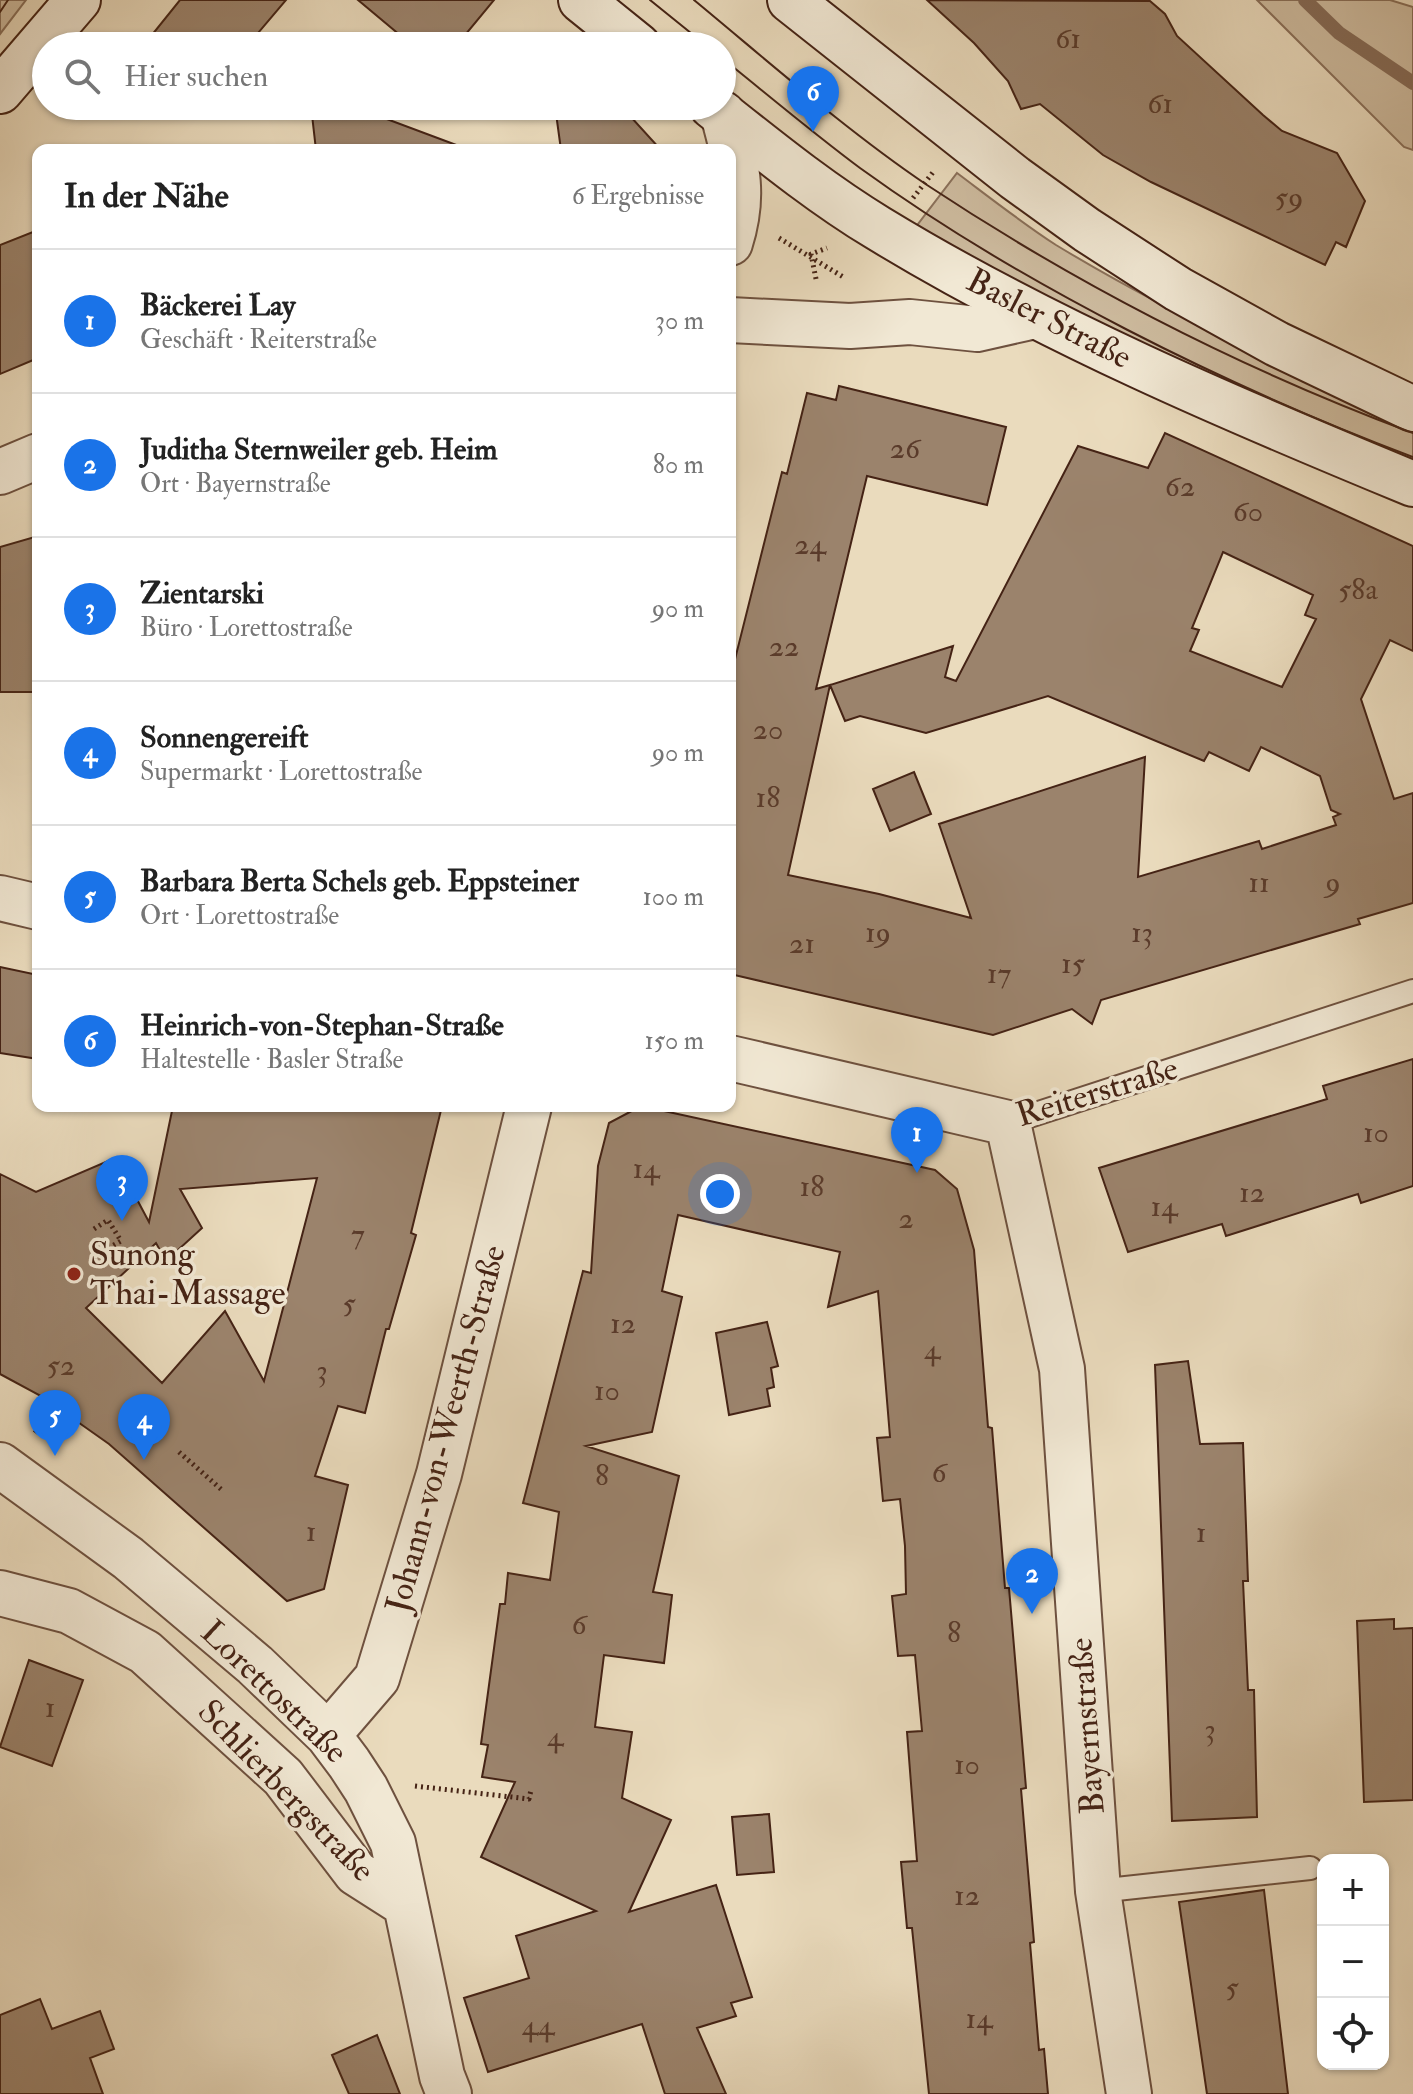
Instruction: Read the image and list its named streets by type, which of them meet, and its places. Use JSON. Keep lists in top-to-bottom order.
{
  "streets": {
    "street": [
      "Basler Straße",
      "Reiterstraße",
      "Johann-von-Weerth-Straße",
      "Lorettostraße",
      "Bayernstraße",
      "Schlierbergstraße"
    ]
  },
  "crossings": [
    ["Reiterstraße", "Bayernstraße"],
    ["Johann-von-Weerth-Straße", "Lorettostraße"],
    ["Lorettostraße", "Schlierbergstraße"]
  ],
  "places": ["Sunong Thai-Massage"],
  "house_numbers": [
    "61",
    "61",
    "59",
    "26",
    "62",
    "60",
    "24",
    "58a",
    "22",
    "20",
    "18",
    "11",
    "9",
    "19",
    "13",
    "21",
    "15",
    "17",
    "10",
    "14",
    "18",
    "12",
    "14",
    "2",
    "7",
    "5",
    "12",
    "4",
    "52",
    "3",
    "10",
    "6",
    "8",
    "1",
    "1",
    "6",
    "8",
    "1",
    "3",
    "4",
    "10",
    "12",
    "5",
    "14",
    "44"
  ],
  "page": {
    "search": "Hier suchen",
    "pins": [
      "6",
      "1",
      "3",
      "5",
      "4",
      "2"
    ],
    "heading": ["In der Nähe", "6 Ergebnisse"],
    "list": [
      {
        "mark": "1",
        "name": "Bäckerei Lay",
        "note": "Geschäft · Reiterstraße",
        "value": "30 m"
      },
      {
        "mark": "2",
        "name": "Juditha Sternweiler geb. Heim",
        "note": "Ort · Bayernstraße",
        "value": "80 m"
      },
      {
        "mark": "3",
        "name": "Zientarski",
        "note": "Büro · Lorettostraße",
        "value": "90 m"
      },
      {
        "mark": "4",
        "name": "Sonnengereift",
        "note": "Supermarkt · Lorettostraße",
        "value": "90 m"
      },
      {
        "mark": "5",
        "name": "Barbara Berta Schels geb. Eppsteiner",
        "note": "Ort · Lorettostraße",
        "value": "100 m"
      },
      {
        "mark": "6",
        "name": "Heinrich-von-Stephan-Straße",
        "note": "Haltestelle · Basler Straße",
        "value": "150 m"
      }
    ],
    "map_buttons": ["+", "−"]
  }
}
